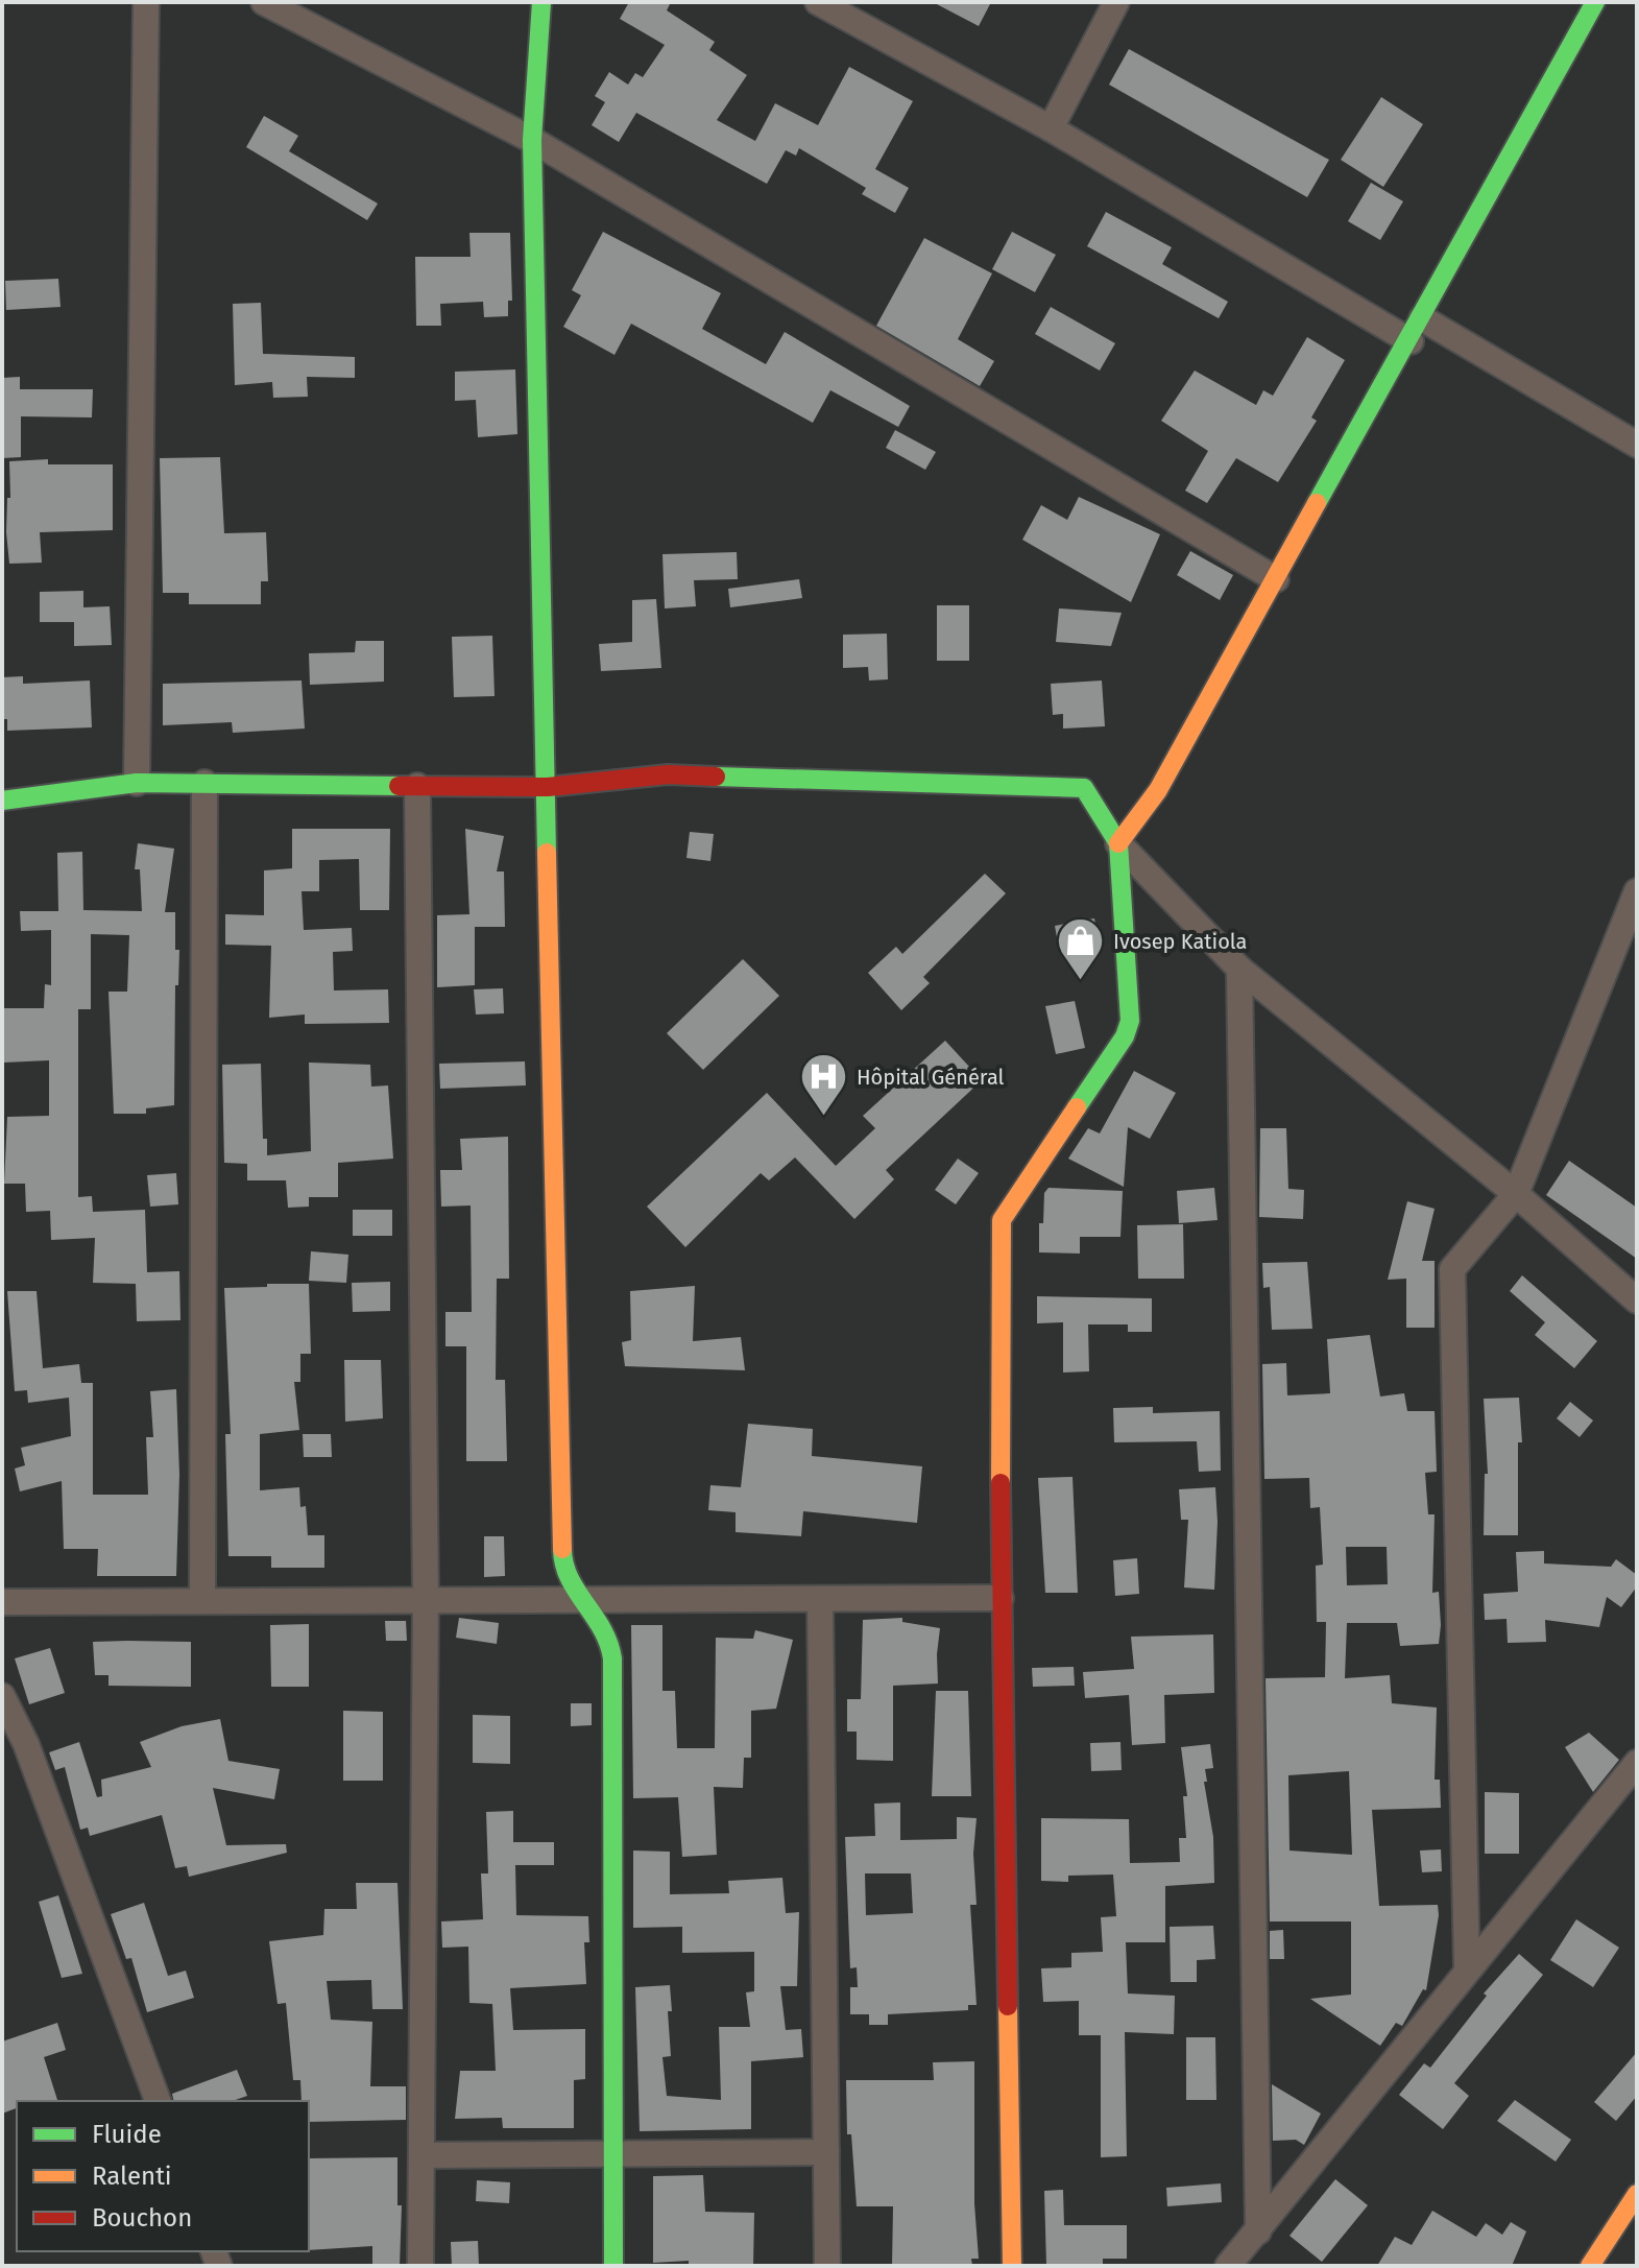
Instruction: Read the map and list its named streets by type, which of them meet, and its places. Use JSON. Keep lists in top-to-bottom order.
{
  "places": {
    "shop": ["Ivosep Katiola"],
    "hospital": ["Hôpital Général"]
  },
  "legend": ["Fluide", "Ralenti", "Bouchon"]
}
